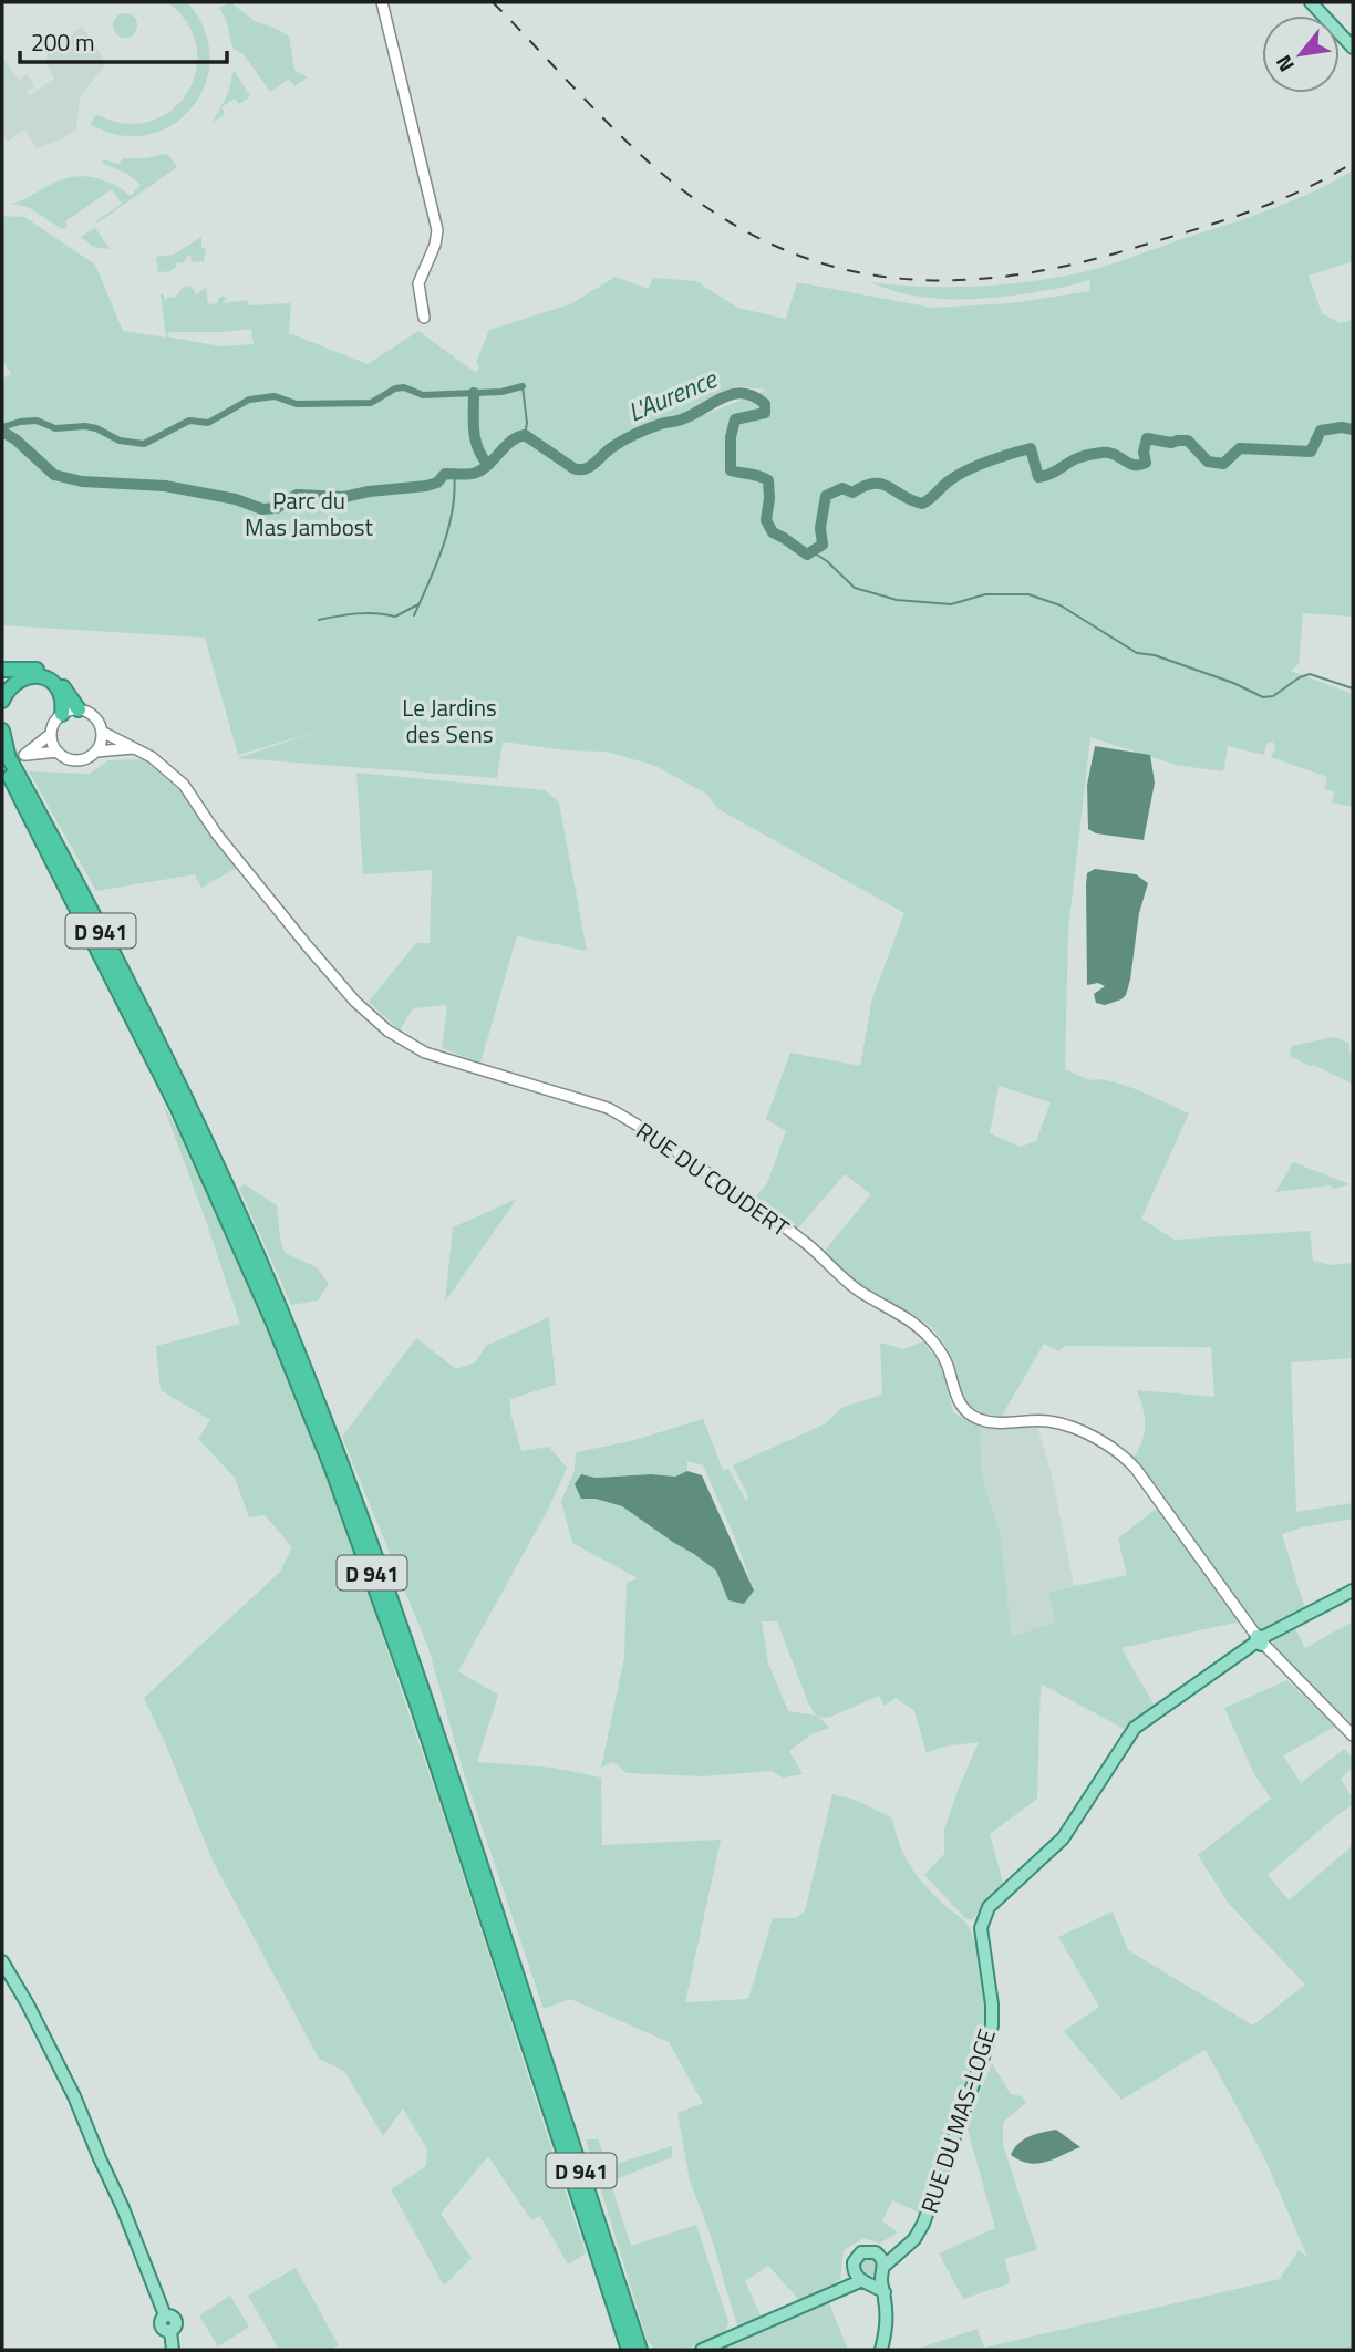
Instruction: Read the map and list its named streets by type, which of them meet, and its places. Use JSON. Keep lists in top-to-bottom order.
{
  "streets": {
    "highway": ["D 941"],
    "main road": ["RUE DU MAS-LOGE"],
    "street": ["RUE DU COUDERT"]
  },
  "crossings": [
    ["RUE DU COUDERT", "RUE DU MAS-LOGE"]
  ],
  "water": ["L'Aurence"],
  "parks": ["Parc du Mas Jambost", "Le Jardins des Sens"],
  "scale_bar": "200 m",
  "north": "bottom left"
}
